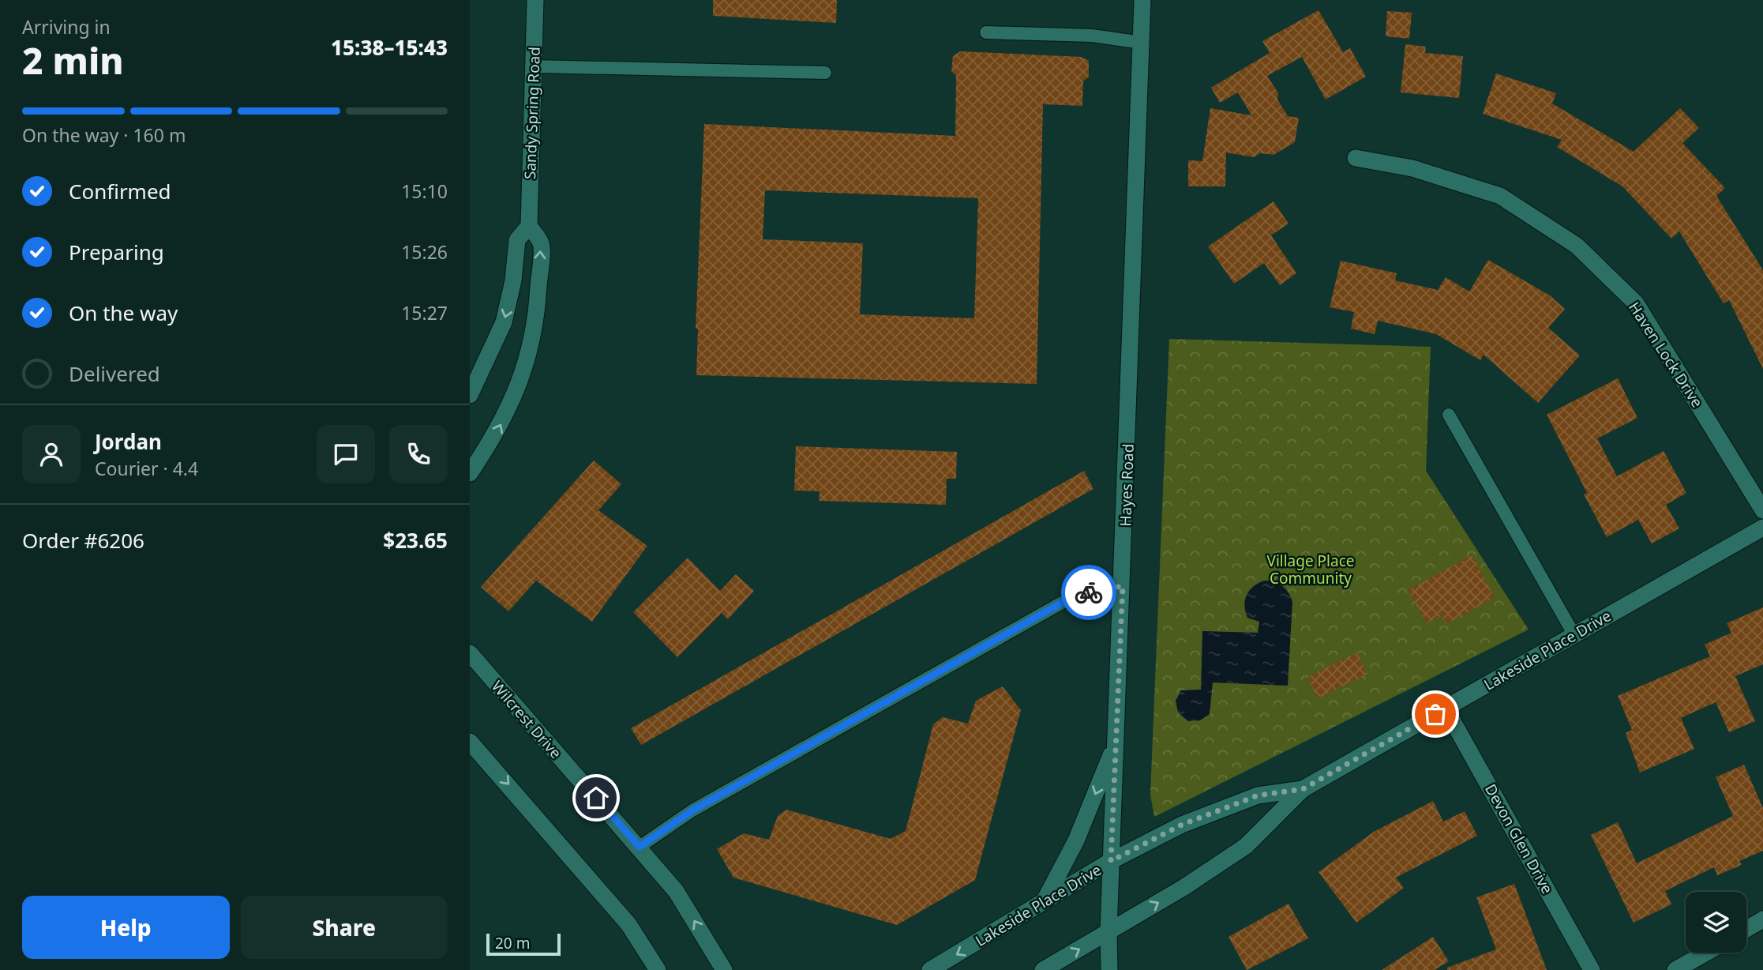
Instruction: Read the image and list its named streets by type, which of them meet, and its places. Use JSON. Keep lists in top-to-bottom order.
{
  "streets": {
    "street": [
      "Sandy Spring Road",
      "Haven Lock Drive",
      "Hayes Road",
      "Lakeside Place Drive",
      "Wilcrest Drive",
      "Devon Glen Drive"
    ]
  },
  "crossings": [
    ["Hayes Road", "Lakeside Place Drive"],
    ["Lakeside Place Drive", "Devon Glen Drive"]
  ],
  "parks": ["Village Place Community"],
  "scale_bar": "20 m",
  "page": {
    "heading": ["2 min", "Arriving in", "15:38–15:43"],
    "panel": [
      "Jordan",
      "Courier · 4.4",
      "Order #6206",
      "$23.65"
    ],
    "bar": "On the way · 160 m",
    "list": [
      ["Confirmed", "15:10"],
      ["Preparing", "15:26"],
      ["On the way", "15:27"],
      "Delivered"
    ],
    "buttons": ["Help", "Share"],
    "scale": "20 m"
  }
}
